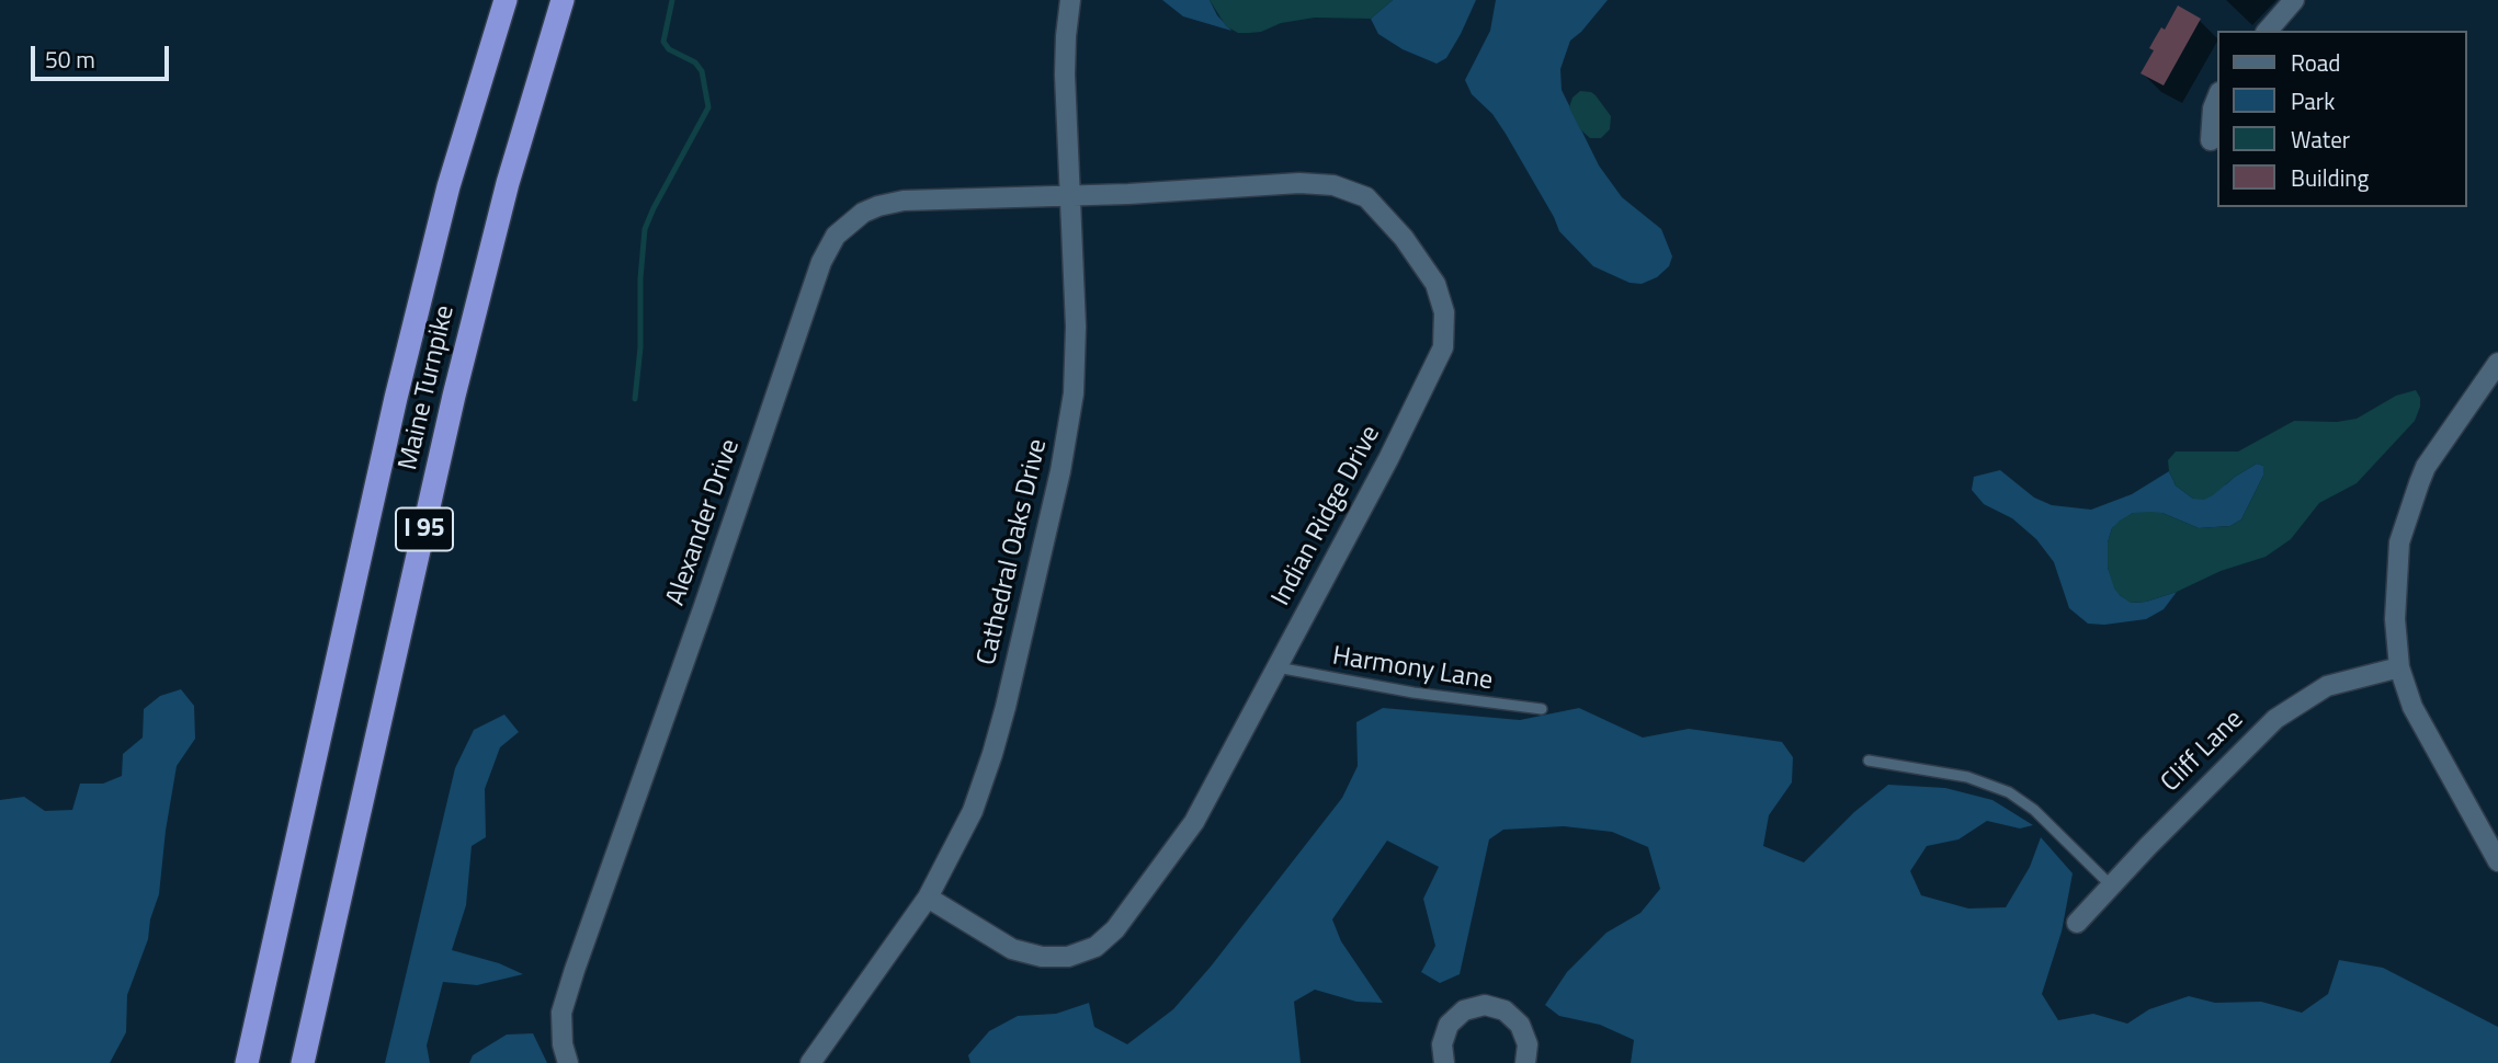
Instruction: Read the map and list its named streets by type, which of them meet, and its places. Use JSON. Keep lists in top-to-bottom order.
{
  "streets": {
    "highway": ["Maine Turnpike", "I 95"],
    "street": [
      "Indian Ridge Drive",
      "Alexander Drive",
      "Cathedral Oaks Drive",
      "Cliff Lane"
    ],
    "lane": ["Harmony Lane"]
  },
  "crossings": [
    ["Indian Ridge Drive", "Alexander Drive"],
    ["Indian Ridge Drive", "Cathedral Oaks Drive"],
    ["Indian Ridge Drive", "Harmony Lane"],
    ["Alexander Drive", "Cathedral Oaks Drive"]
  ],
  "legend": [
    "Road",
    "Park",
    "Water",
    "Building"
  ],
  "scale_bar": "50 m"
}
